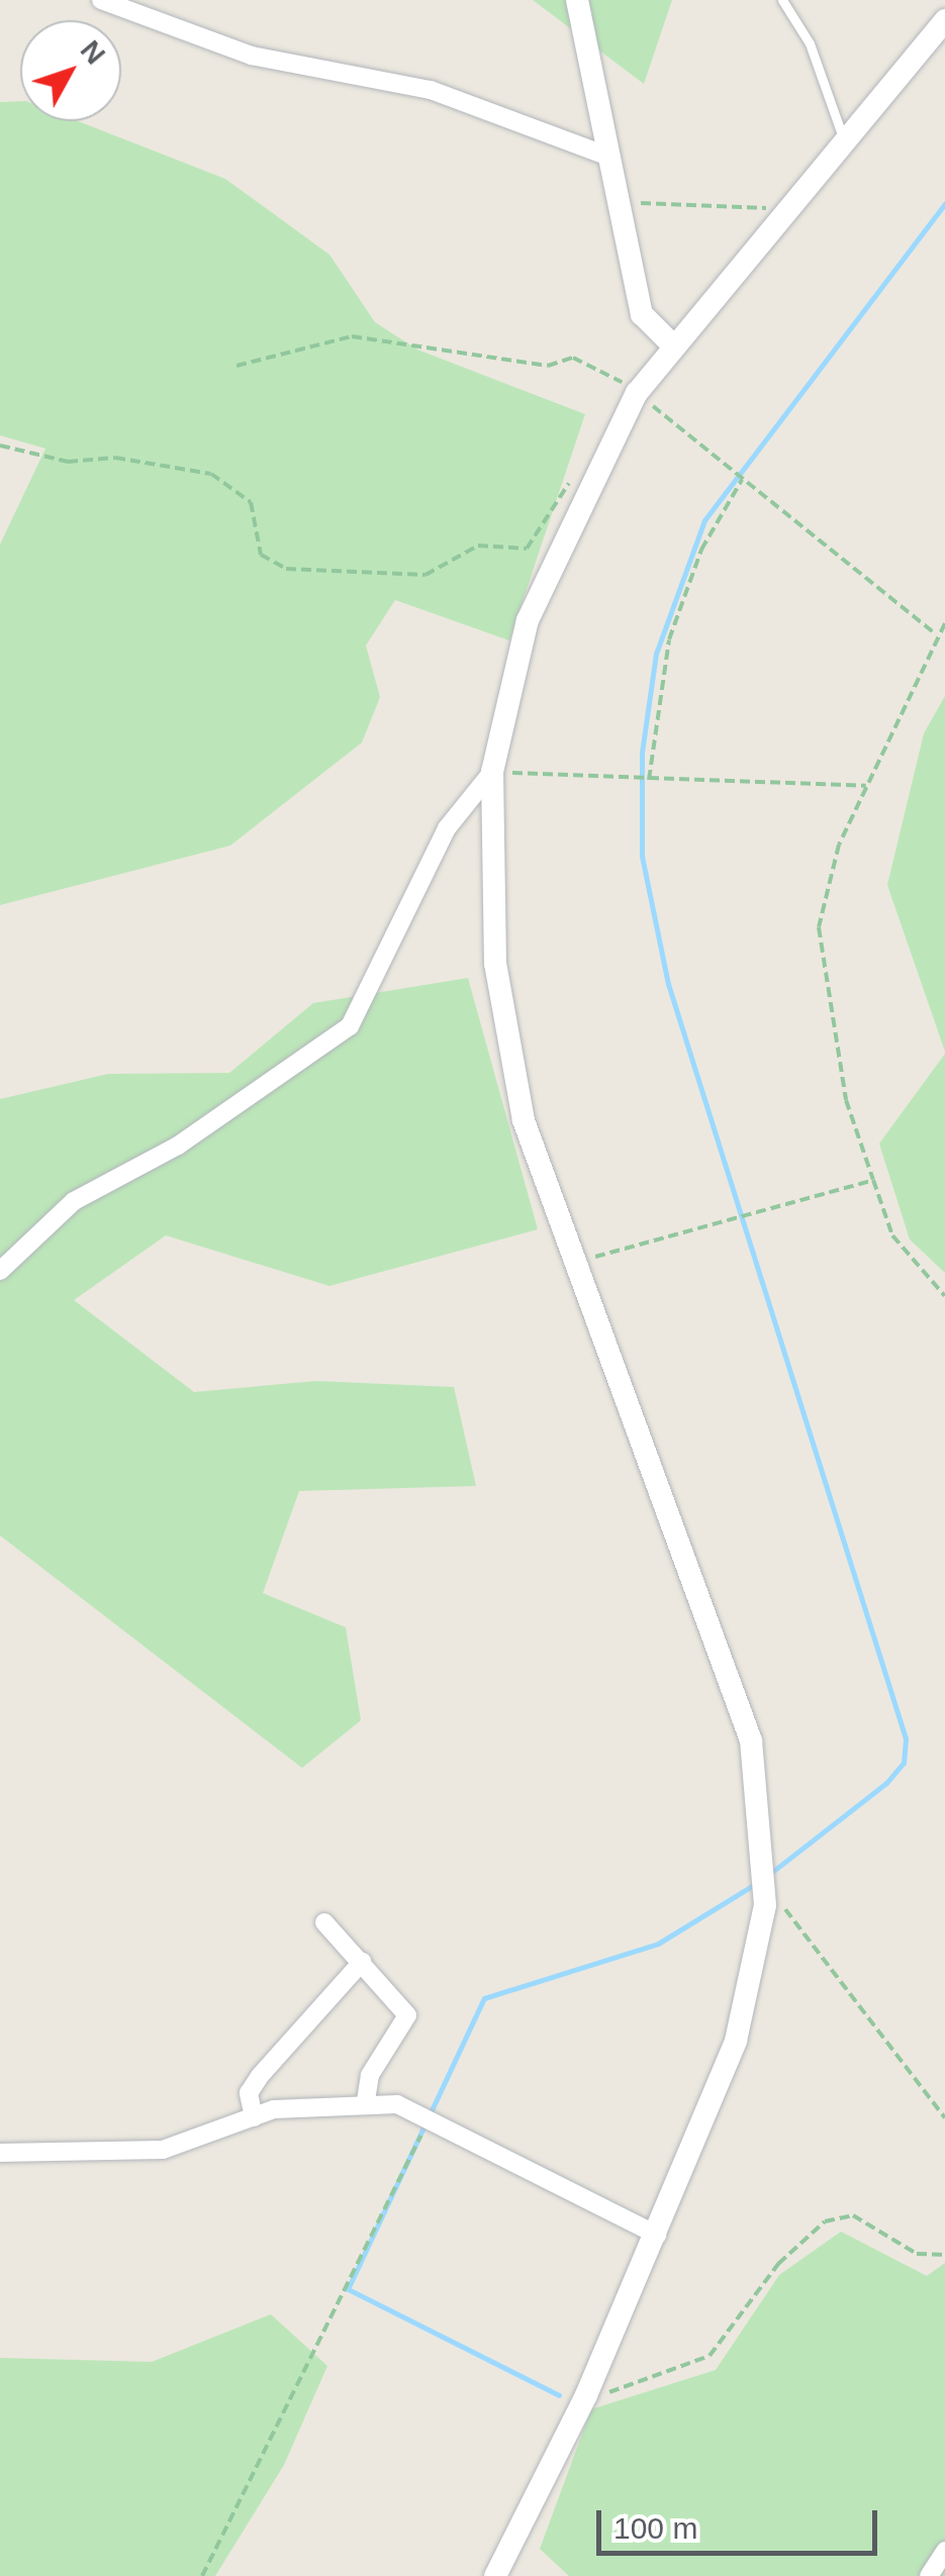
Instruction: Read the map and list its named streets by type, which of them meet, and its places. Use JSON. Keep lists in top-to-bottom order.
{
  "scale_bar": "100 m",
  "north": "top right"
}
